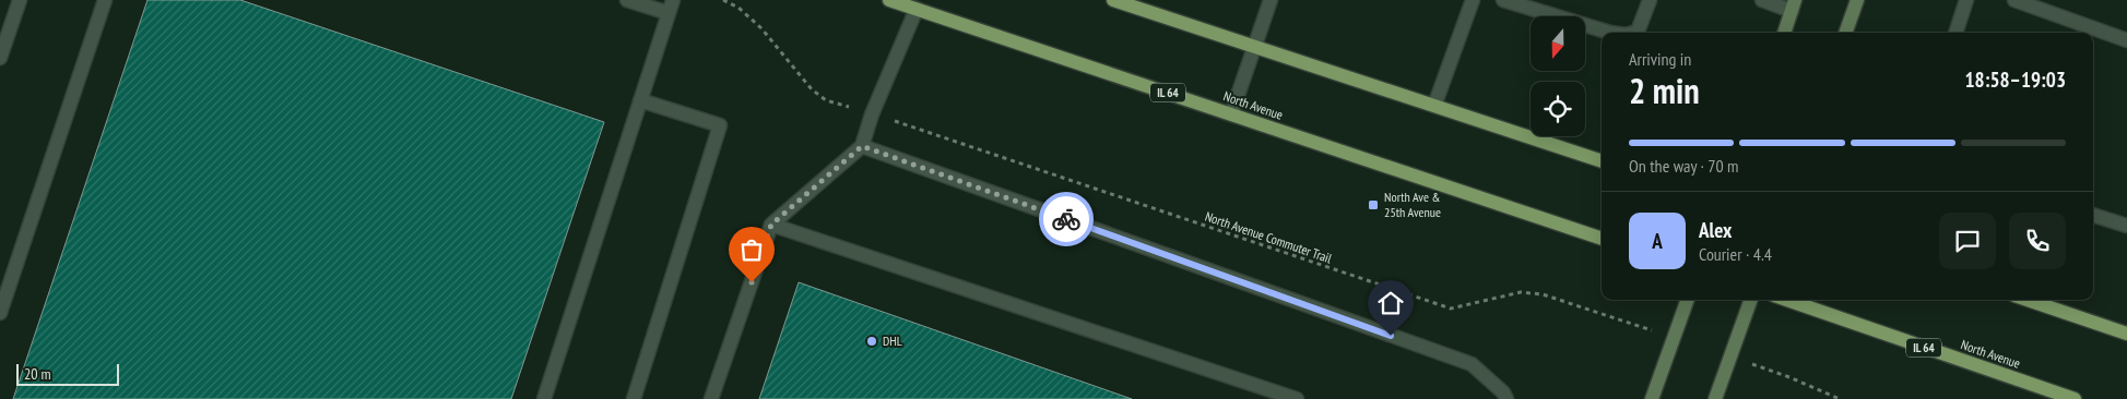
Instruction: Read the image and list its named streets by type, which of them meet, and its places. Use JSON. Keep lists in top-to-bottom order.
{
  "streets": {
    "main road": ["IL 64", "North Avenue"],
    "path": ["North Avenue Commuter Trail"]
  },
  "places": {
    "transit": ["North Ave & 25th Avenue"],
    "other": ["DHL"]
  },
  "scale_bar": "20 m",
  "north": "bottom",
  "page": {
    "heading": ["2 min", "Arriving in", "18:58–19:03"],
    "panel": ["Alex", "Courier · 4.4"],
    "bar": "On the way · 70 m",
    "round": "A",
    "scale": "20 m"
  }
}
